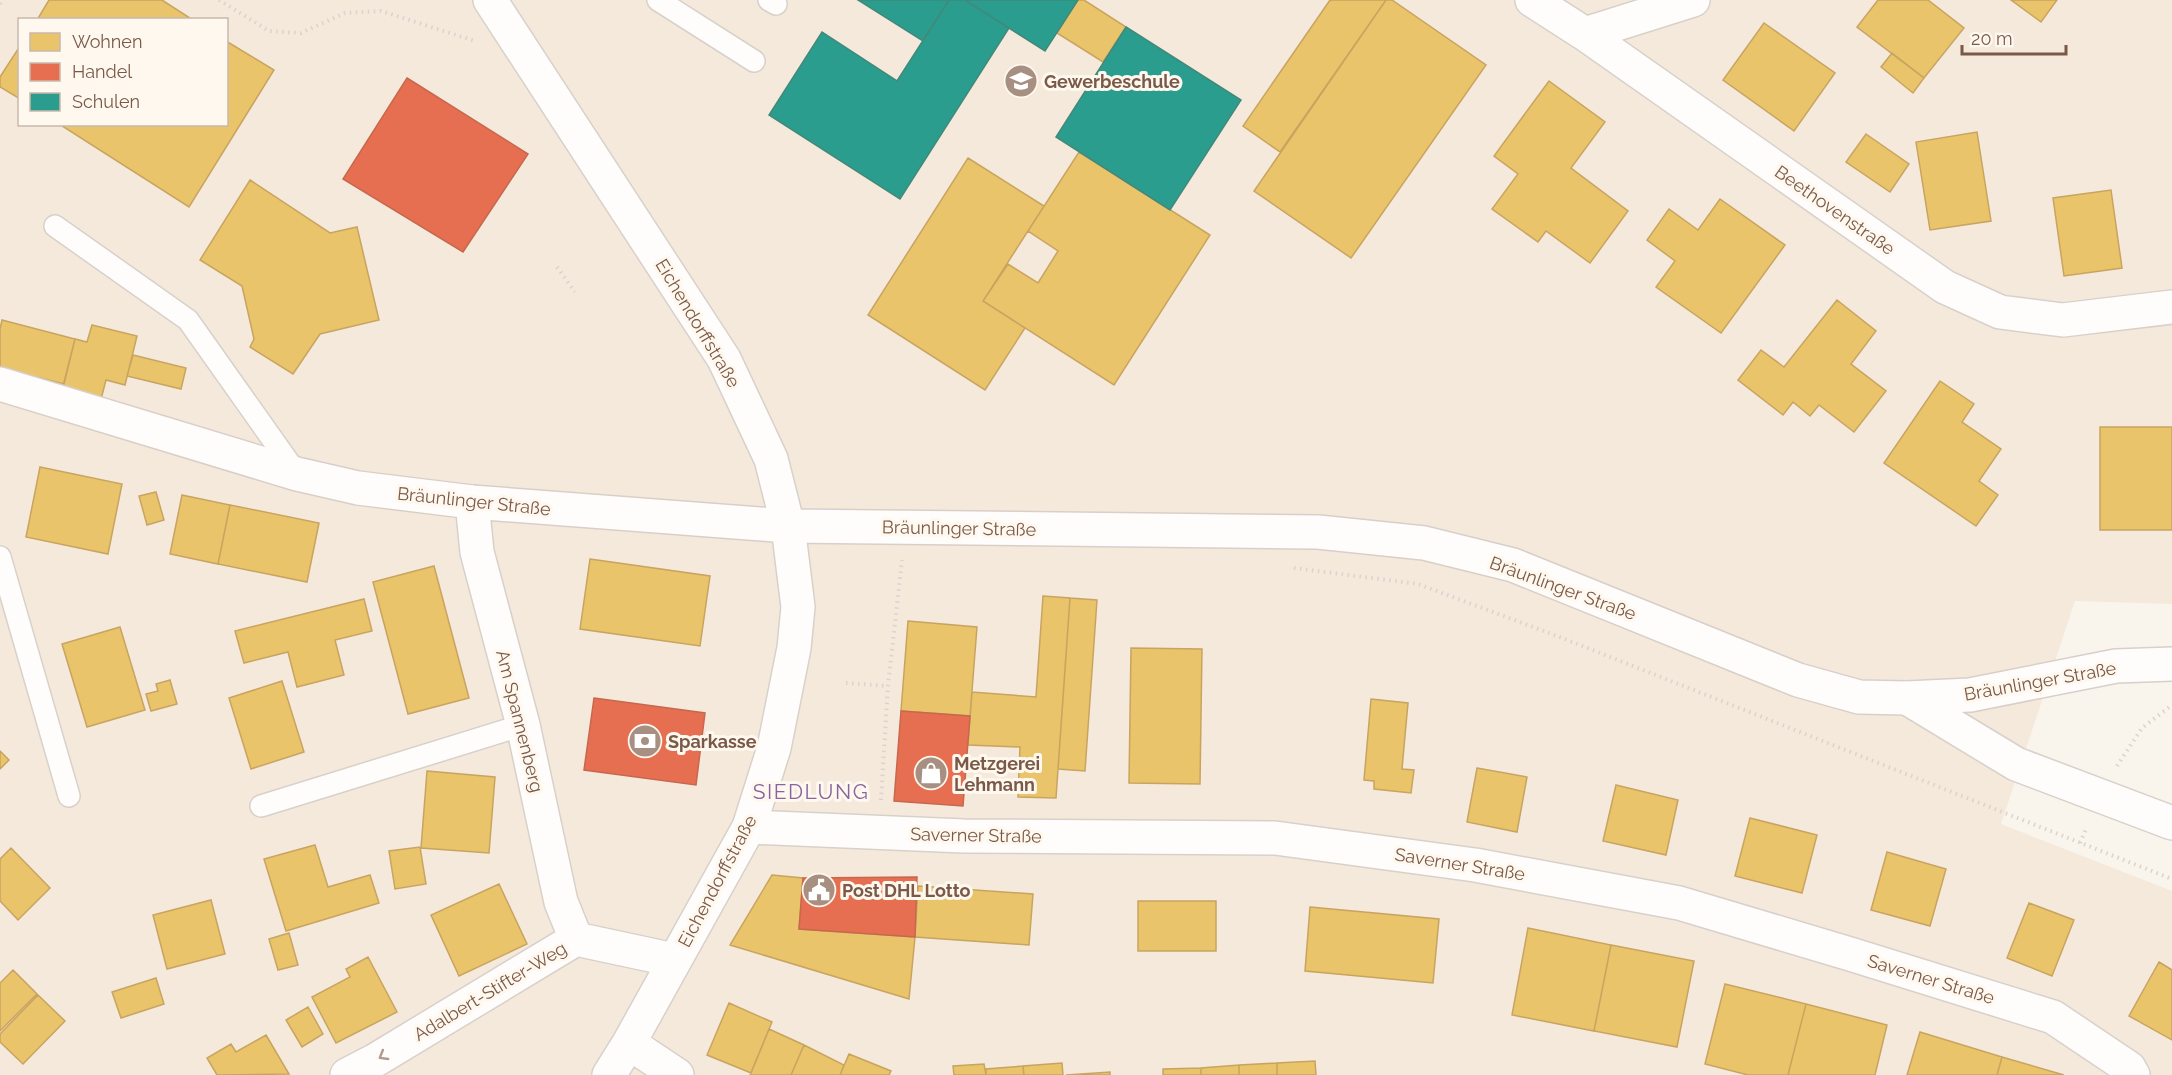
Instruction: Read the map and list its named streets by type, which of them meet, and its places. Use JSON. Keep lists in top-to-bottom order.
{
  "streets": {
    "street": [
      "Beethovenstraße",
      "Eichendorffstraße",
      "Bräunlinger Straße",
      "Am Spannenberg",
      "Saverner Straße",
      "Adalbert-Stifter-Weg"
    ]
  },
  "crossings": [
    ["Eichendorffstraße", "Bräunlinger Straße"],
    ["Eichendorffstraße", "Saverner Straße"],
    ["Eichendorffstraße", "Adalbert-Stifter-Weg"],
    ["Bräunlinger Straße", "Am Spannenberg"],
    ["Am Spannenberg", "Adalbert-Stifter-Weg"]
  ],
  "one_way": ["Adalbert-Stifter-Weg"],
  "districts": ["SIEDLUNG"],
  "places": {
    "school or university": ["Gewerbeschule"],
    "bank": ["Sparkasse"],
    "shop": ["Metzgerei Lehmann"],
    "public building": ["Post DHL Lotto"]
  },
  "legend": ["Wohnen", "Handel", "Schulen"],
  "scale_bar": "20 m"
}
